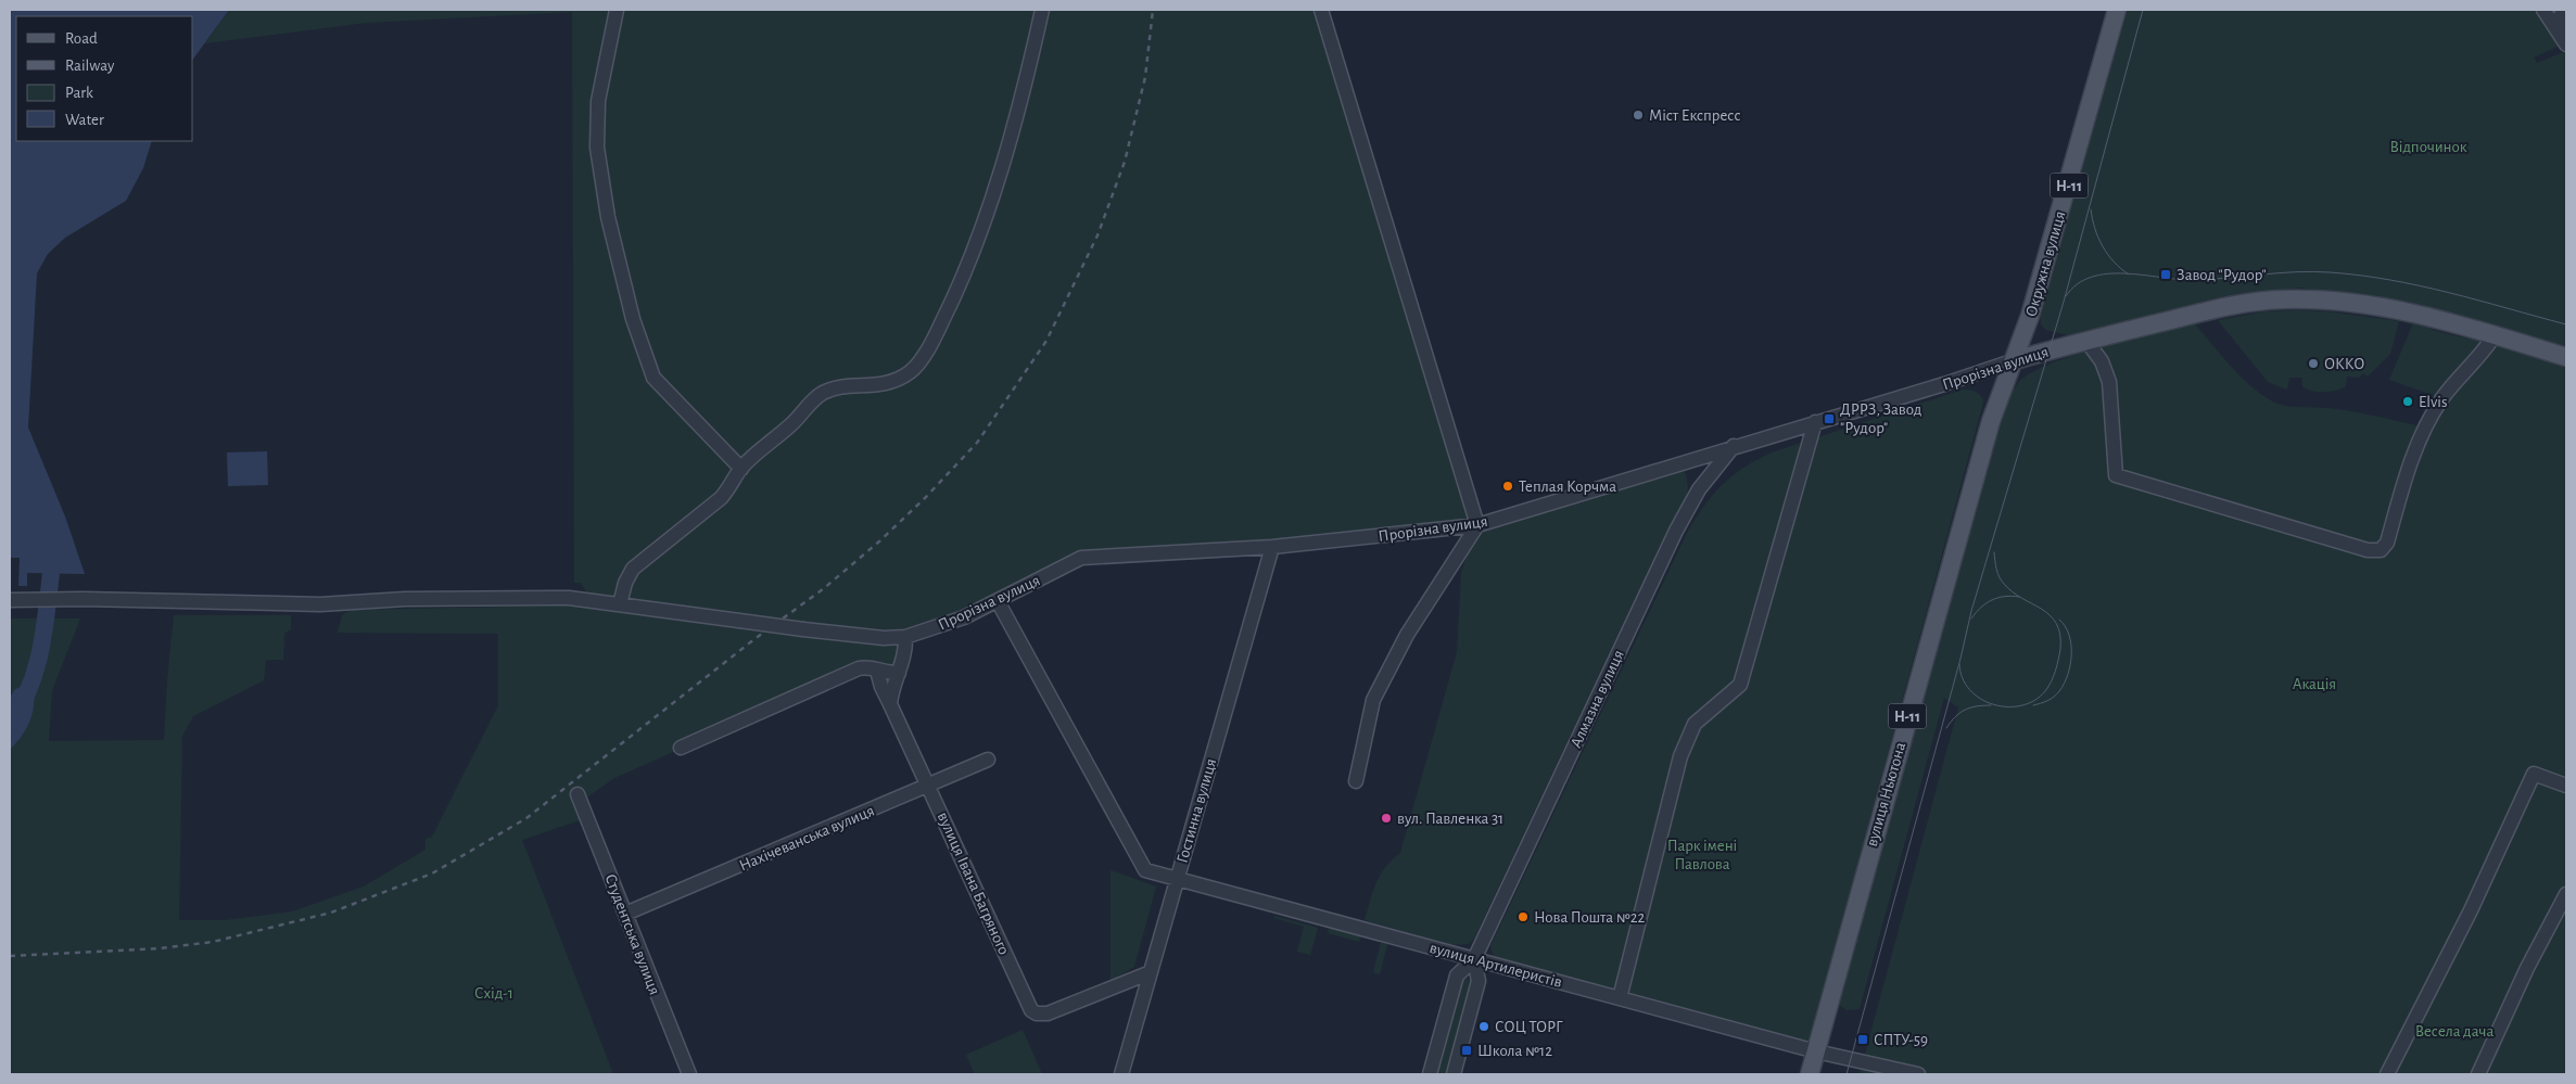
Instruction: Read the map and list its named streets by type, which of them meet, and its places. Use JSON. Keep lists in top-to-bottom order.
{
  "streets": {
    "main road": [
      "Н-11",
      "Окружна вулиця",
      "Прорізна вулиця",
      "вулиця Ньютона"
    ],
    "street": [
      "Алмазна вулиця",
      "Гостинна вулиця",
      "Нахічеванська вулиця",
      "вулиця Івана Багряного",
      "Студентська вулиця",
      "вулиця Артилеристів"
    ]
  },
  "crossings": [
    ["Окружна вулиця", "Прорізна вулиця"],
    ["Окружна вулиця", "вулиця Ньютона"],
    ["Прорізна вулиця", "Алмазна вулиця"],
    ["Прорізна вулиця", "вулиця Ньютона"],
    ["Прорізна вулиця", "Гостинна вулиця"],
    ["Прорізна вулиця", "вулиця Артилеристів"],
    ["Алмазна вулиця", "вулиця Артилеристів"],
    ["вулиця Ньютона", "вулиця Артилеристів"],
    ["Гостинна вулиця", "вулиця Івана Багряного"],
    ["Гостинна вулиця", "вулиця Артилеристів"],
    ["Нахічеванська вулиця", "вулиця Івана Багряного"],
    ["Нахічеванська вулиця", "Студентська вулиця"]
  ],
  "parks": [
    "Відпочинок",
    "Акація",
    "Парк імені Павлова",
    "Схід-1",
    "Весела дача"
  ],
  "places": {
    "other": [
      "Міст Експресс",
      "ОККО",
      "Elvis",
      "Теплая Корчма",
      "вул. Павленка 31",
      "Нова Пошта №22",
      "СОЦ ТОРГ"
    ],
    "transit": [
      "Завод \"Рудор\"",
      "ДРРЗ, Завод \"Рудор\"",
      "СПТУ-59",
      "Школа №12"
    ]
  },
  "legend": [
    "Road",
    "Railway",
    "Park",
    "Water"
  ]
}
